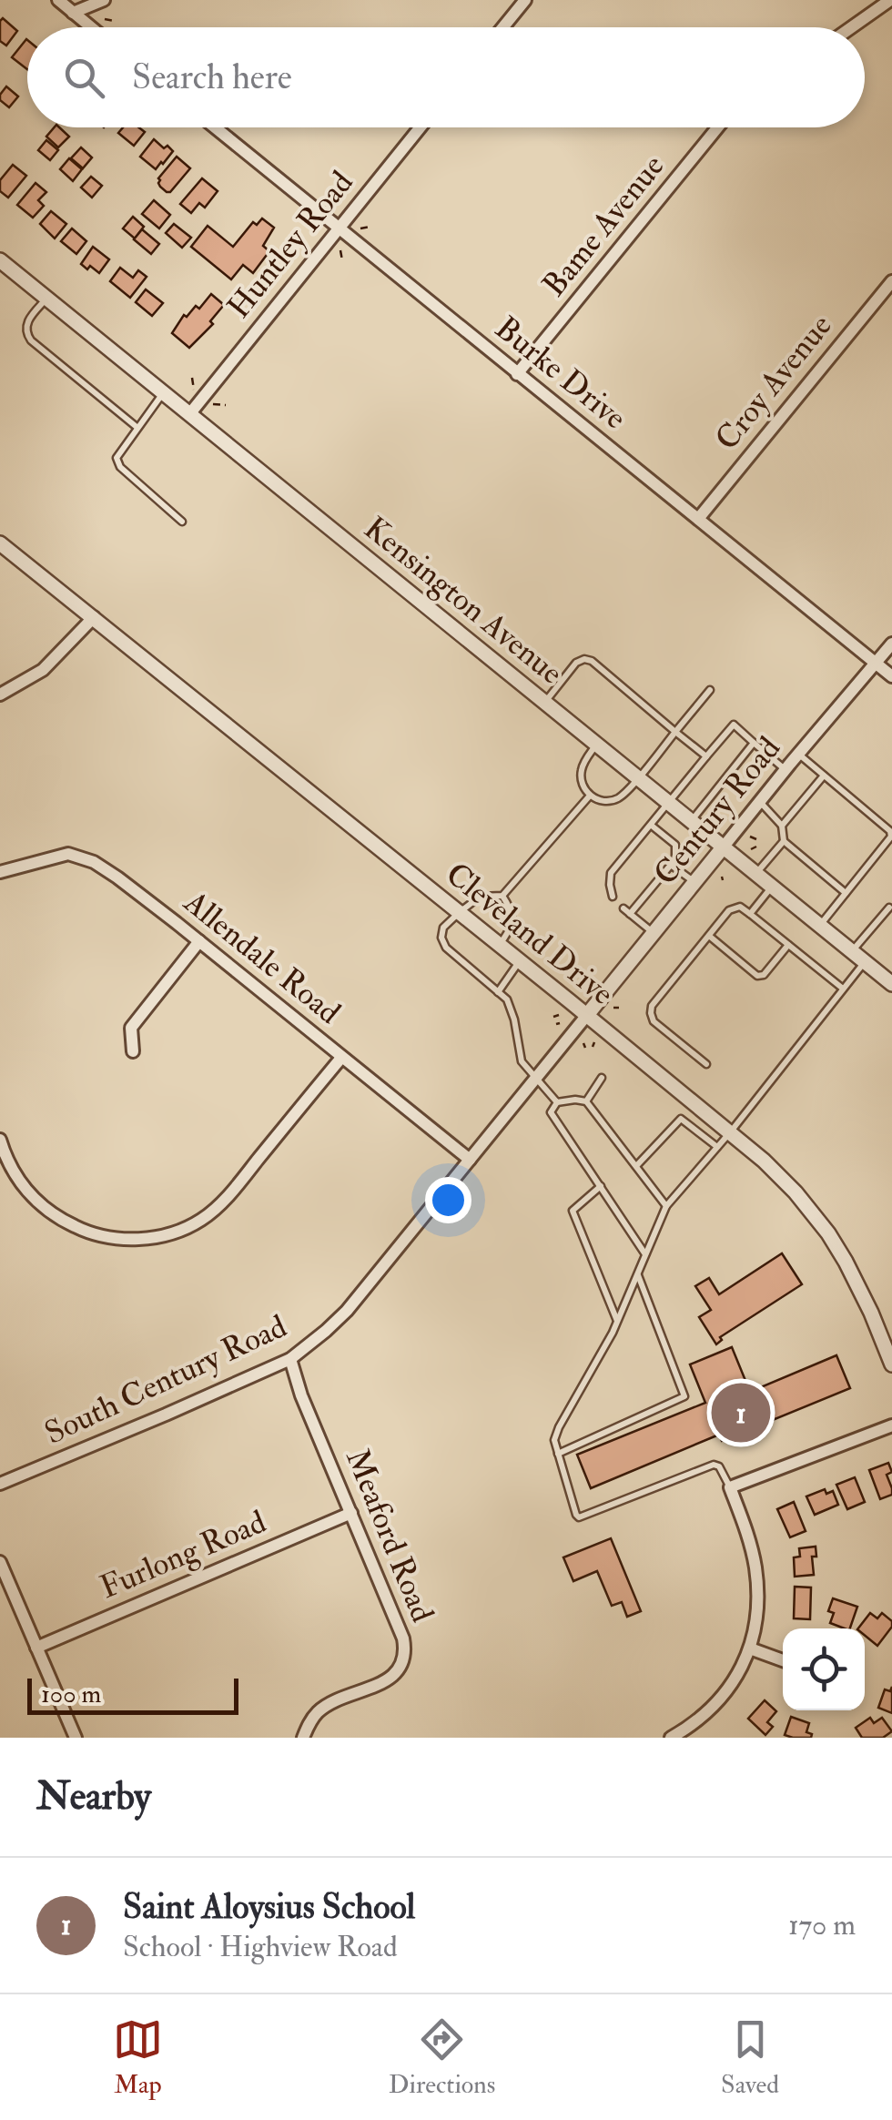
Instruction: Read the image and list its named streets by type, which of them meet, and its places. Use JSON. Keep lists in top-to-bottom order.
{
  "streets": {
    "street": [
      "Bame Avenue",
      "Huntley Road",
      "Burke Drive",
      "Croy Avenue",
      "Kensington Avenue",
      "Century Road",
      "Cleveland Drive",
      "Allendale Road",
      "South Century Road",
      "Meaford Road",
      "Furlong Road"
    ]
  },
  "crossings": [
    ["Bame Avenue", "Burke Drive"],
    ["Huntley Road", "Burke Drive"],
    ["Huntley Road", "Kensington Avenue"],
    ["Burke Drive", "Croy Avenue"],
    ["Burke Drive", "Century Road"],
    ["Kensington Avenue", "Century Road"],
    ["Century Road", "Cleveland Drive"],
    ["Century Road", "South Century Road"],
    ["Cleveland Drive", "South Century Road"],
    ["Allendale Road", "South Century Road"],
    ["South Century Road", "Meaford Road"],
    ["Meaford Road", "Furlong Road"]
  ],
  "scale_bar": "100 m",
  "page": {
    "search": "Search here",
    "pins": "1",
    "scale": "100 m",
    "heading": "Nearby",
    "list": [
      {
        "mark": "1",
        "name": "Saint Aloysius School",
        "note": "School · Highview Road",
        "value": "170 m"
      }
    ],
    "nav": ["Map", "Directions", "Saved"]
  }
}
